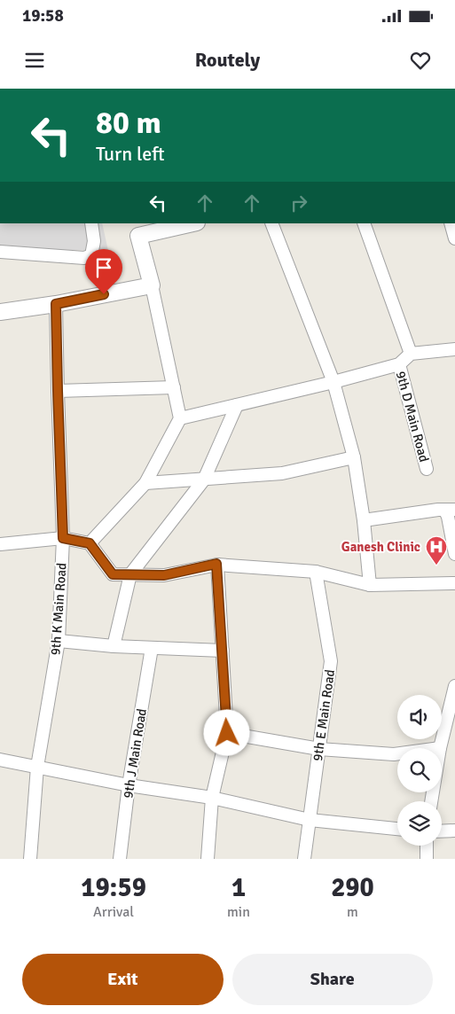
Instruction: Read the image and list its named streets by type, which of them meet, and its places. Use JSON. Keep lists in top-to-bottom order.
{
  "streets": {
    "street": [
      "9th D Main Road",
      "9th K Main Road",
      "9th E Main Road",
      "9th J Main Road"
    ]
  },
  "places": {
    "hospital": ["Ganesh Clinic"]
  },
  "page": {
    "status": "19:58",
    "header": "Routely",
    "turn": ["80 m", "Turn left"],
    "eta": [
      "19:59",
      "Arrival",
      "1",
      "min",
      "290",
      "m"
    ],
    "buttons": ["Exit", "Share"]
  }
}
